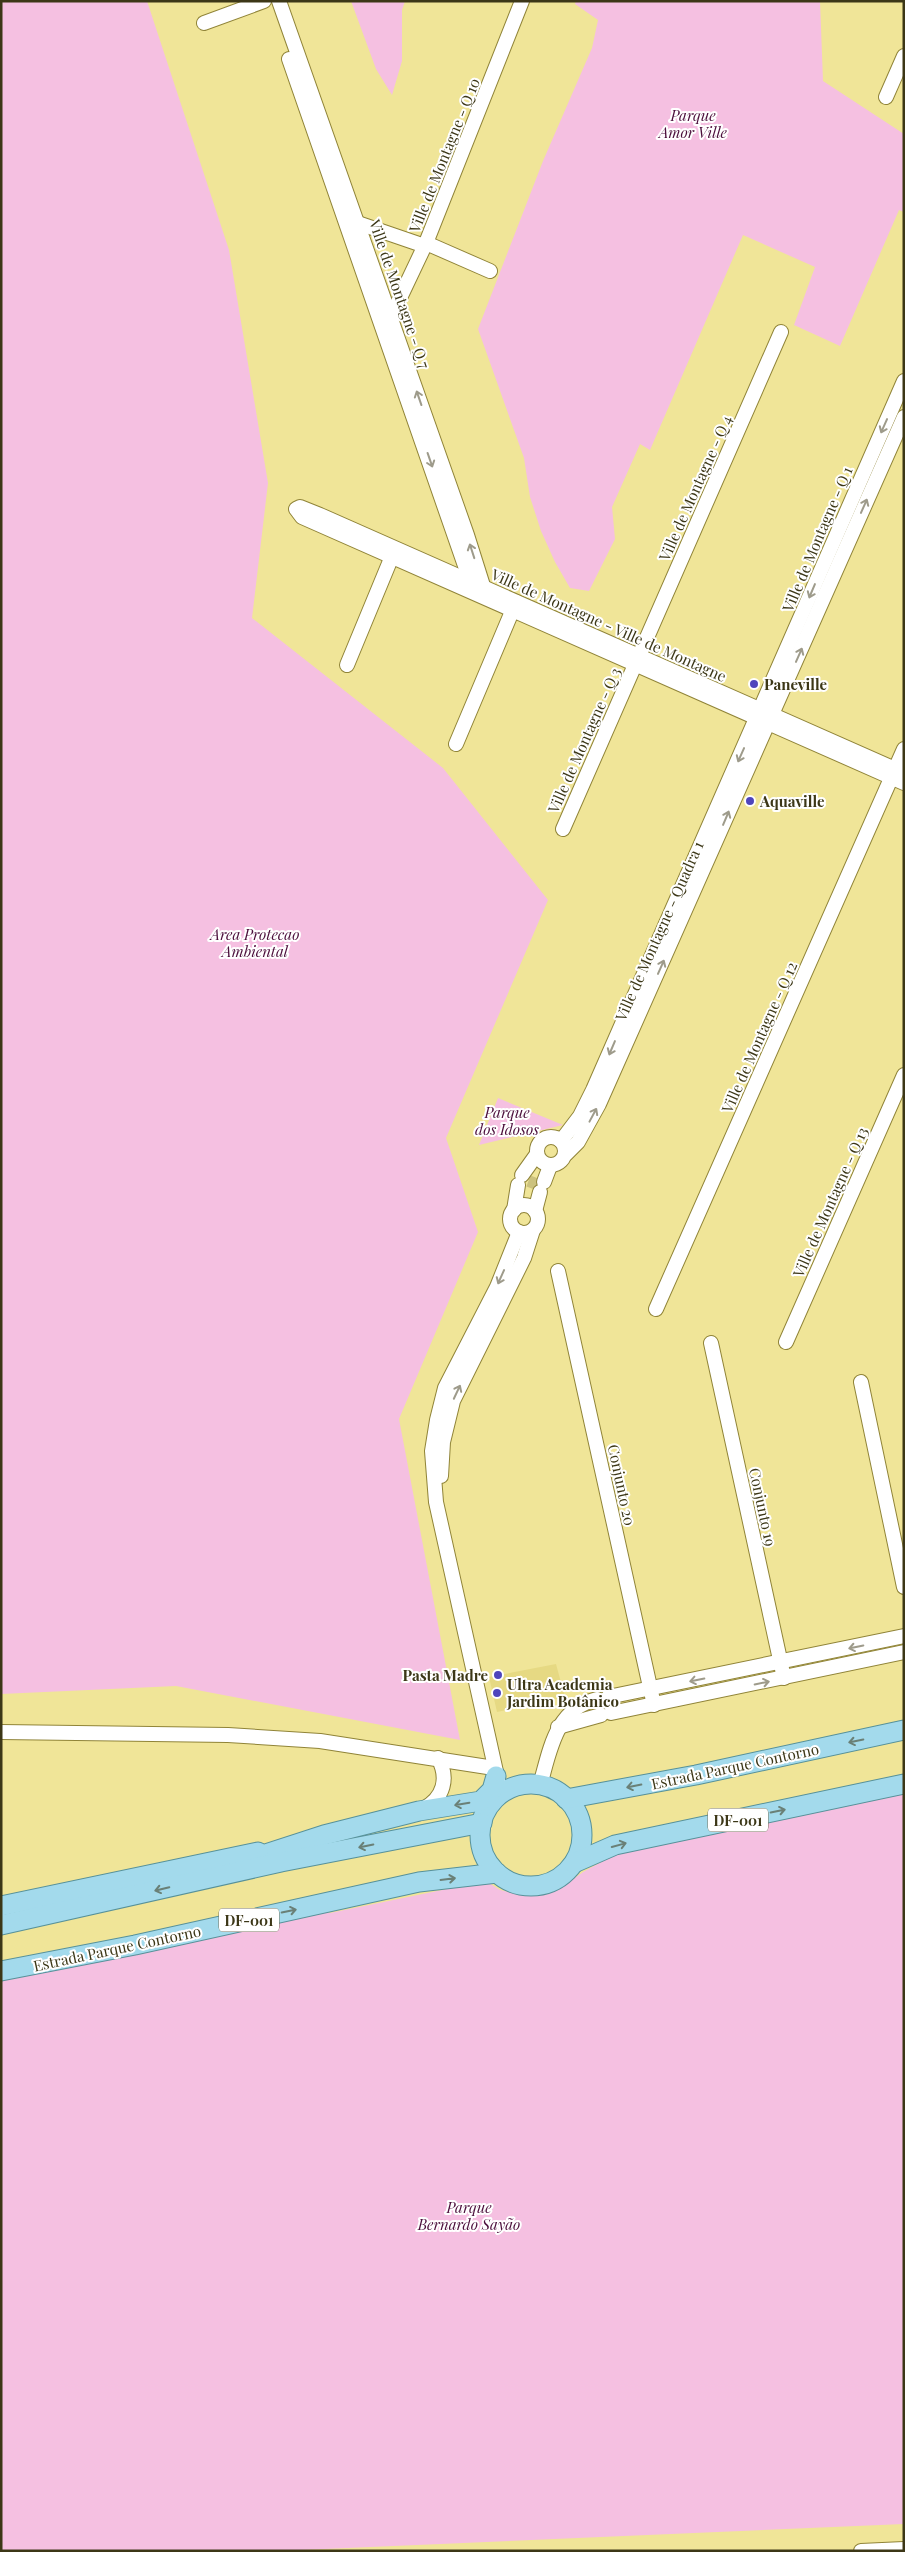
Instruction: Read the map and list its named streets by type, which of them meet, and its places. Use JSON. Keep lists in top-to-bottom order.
{
  "streets": {
    "main road": ["Estrada Parque Contorno", "DF-001"],
    "street": [
      "Ville de Montagne - Q 10",
      "Ville de Montagne - Q 7",
      "Ville de Montagne - Q 4",
      "Ville de Montagne - Q 1",
      "Ville de Montagne - Ville de Montagne",
      "Ville de Montagne - Q 3",
      "Ville de Montagne - Quadra 1",
      "Ville de Montagne - Q 12",
      "Ville de Montagne - Q 13",
      "Conjunto 20",
      "Conjunto 19"
    ]
  },
  "crossings": [
    ["Ville de Montagne - Q 10", "Ville de Montagne - Q 7"],
    ["Ville de Montagne - Q 7", "Ville de Montagne - Ville de Montagne"],
    ["Ville de Montagne - Q 4", "Ville de Montagne - Ville de Montagne"],
    ["Ville de Montagne - Q 4", "Ville de Montagne - Q 3"],
    ["Ville de Montagne - Q 1", "Ville de Montagne - Ville de Montagne"],
    ["Ville de Montagne - Q 1", "Ville de Montagne - Quadra 1"],
    ["Ville de Montagne - Ville de Montagne", "Ville de Montagne - Q 3"],
    ["Ville de Montagne - Ville de Montagne", "Ville de Montagne - Quadra 1"],
    ["Ville de Montagne - Ville de Montagne", "Ville de Montagne - Q 12"],
    ["Estrada Parque Contorno", "DF-001"]
  ],
  "parks": [
    "Parque Amor Ville",
    "Area Protecao Ambiental",
    "Parque dos Idosos",
    "Parque Bernardo Sayão"
  ],
  "places": [
    "Paneville",
    "Aquaville",
    "Pasta Madre",
    "Ultra Academia Jardim Botânico"
  ]
}
